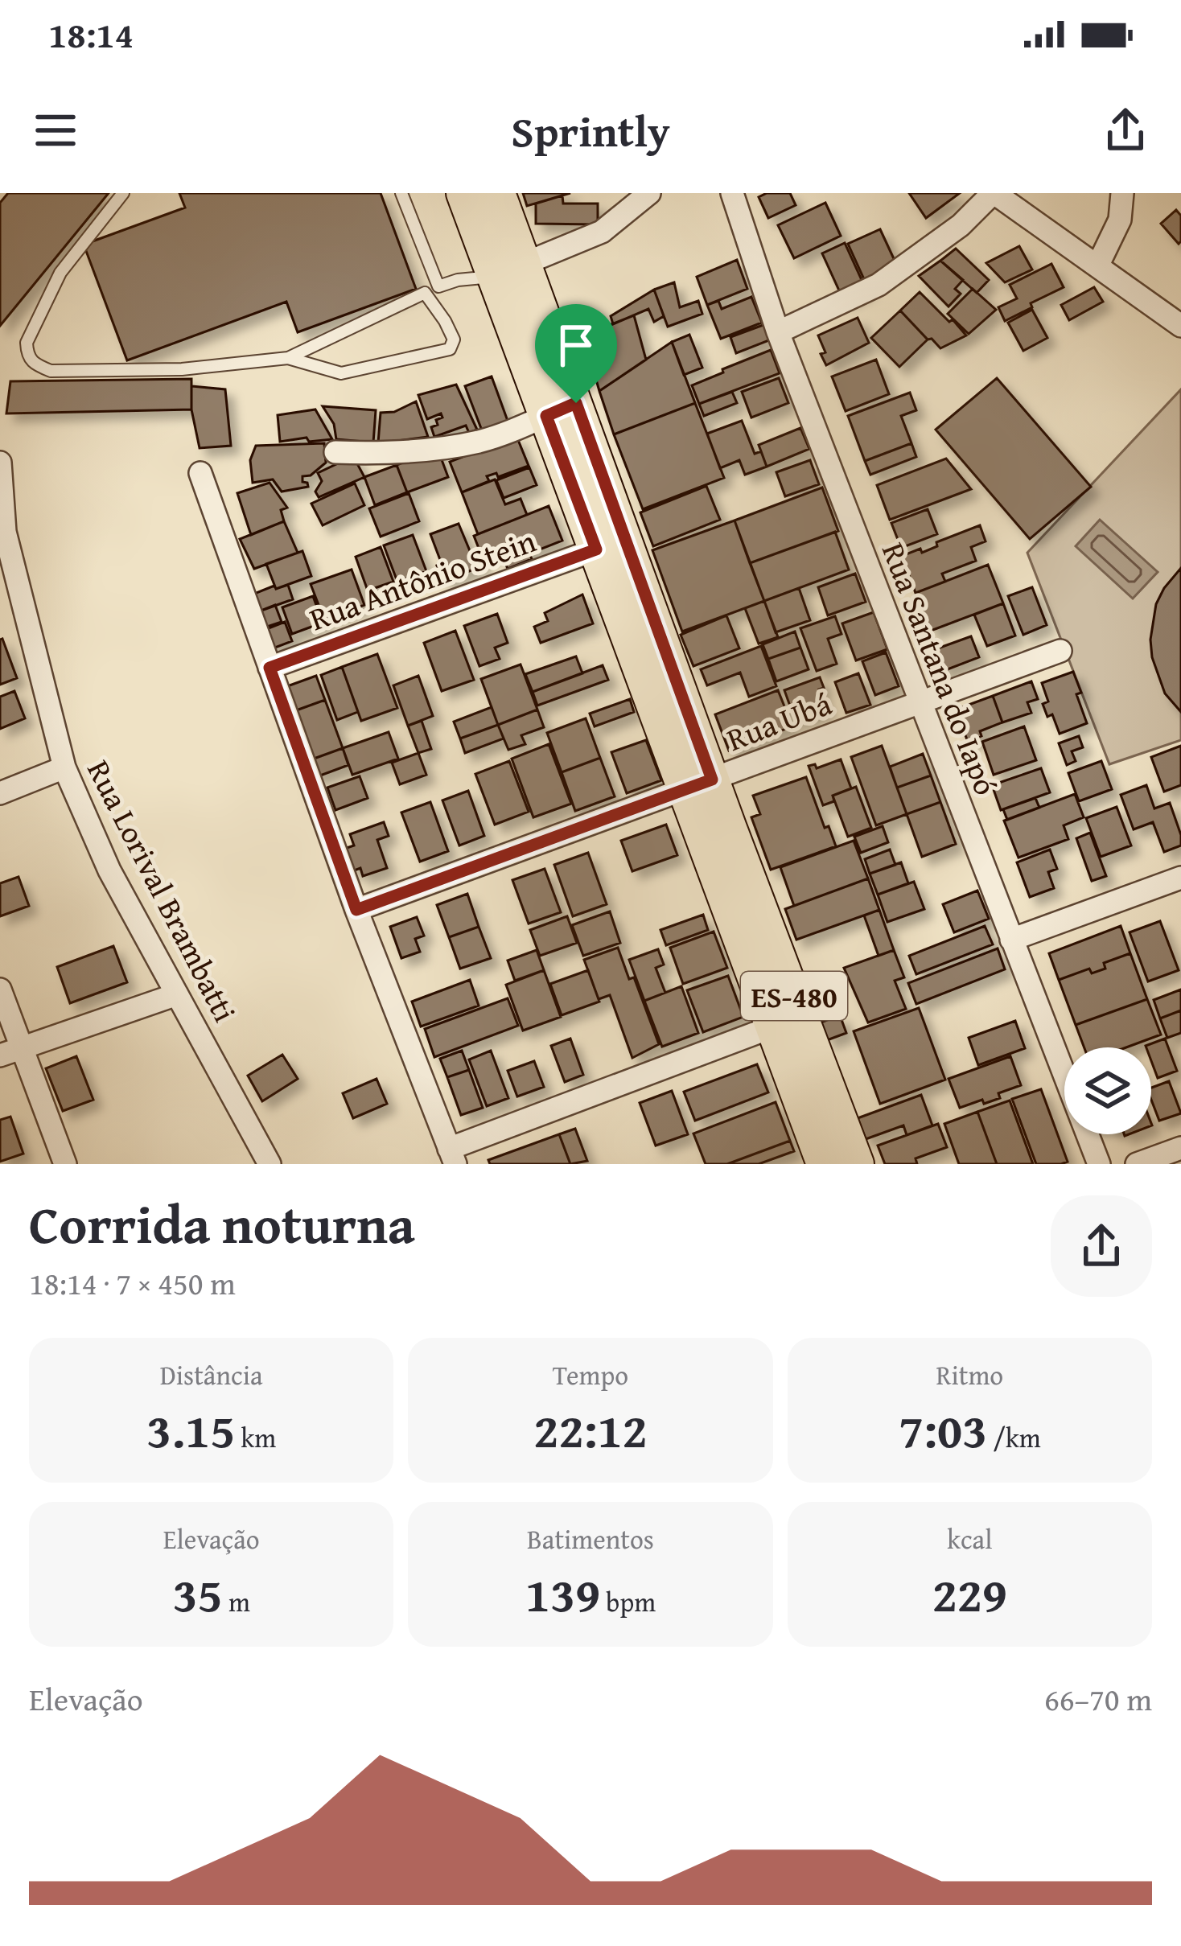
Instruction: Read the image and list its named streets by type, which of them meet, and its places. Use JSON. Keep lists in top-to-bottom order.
{
  "streets": {
    "main road": ["ES-480"],
    "street": [
      "Rua Antônio Stein",
      "Rua Santana do Iapó",
      "Rua Ubá",
      "Rua Lorival Brambatti"
    ]
  },
  "crossings": [
    ["Rua Antônio Stein", "ES-480"],
    ["Rua Santana do Iapó", "Rua Ubá"],
    ["Rua Ubá", "ES-480"]
  ],
  "page": {
    "status": "18:14",
    "header": "Sprintly",
    "heading": ["Corrida noturna", "18:14 · 7 × 450 m"],
    "stats": [
      ["Distância", "3.15 km"],
      ["Tempo", "22:12"],
      ["Ritmo", "7:03 /km"],
      ["Elevação", "35 m"],
      ["Batimentos", "139 bpm"],
      ["kcal", "229"]
    ],
    "chart": ["Elevação", "66–70 m"]
  }
}
